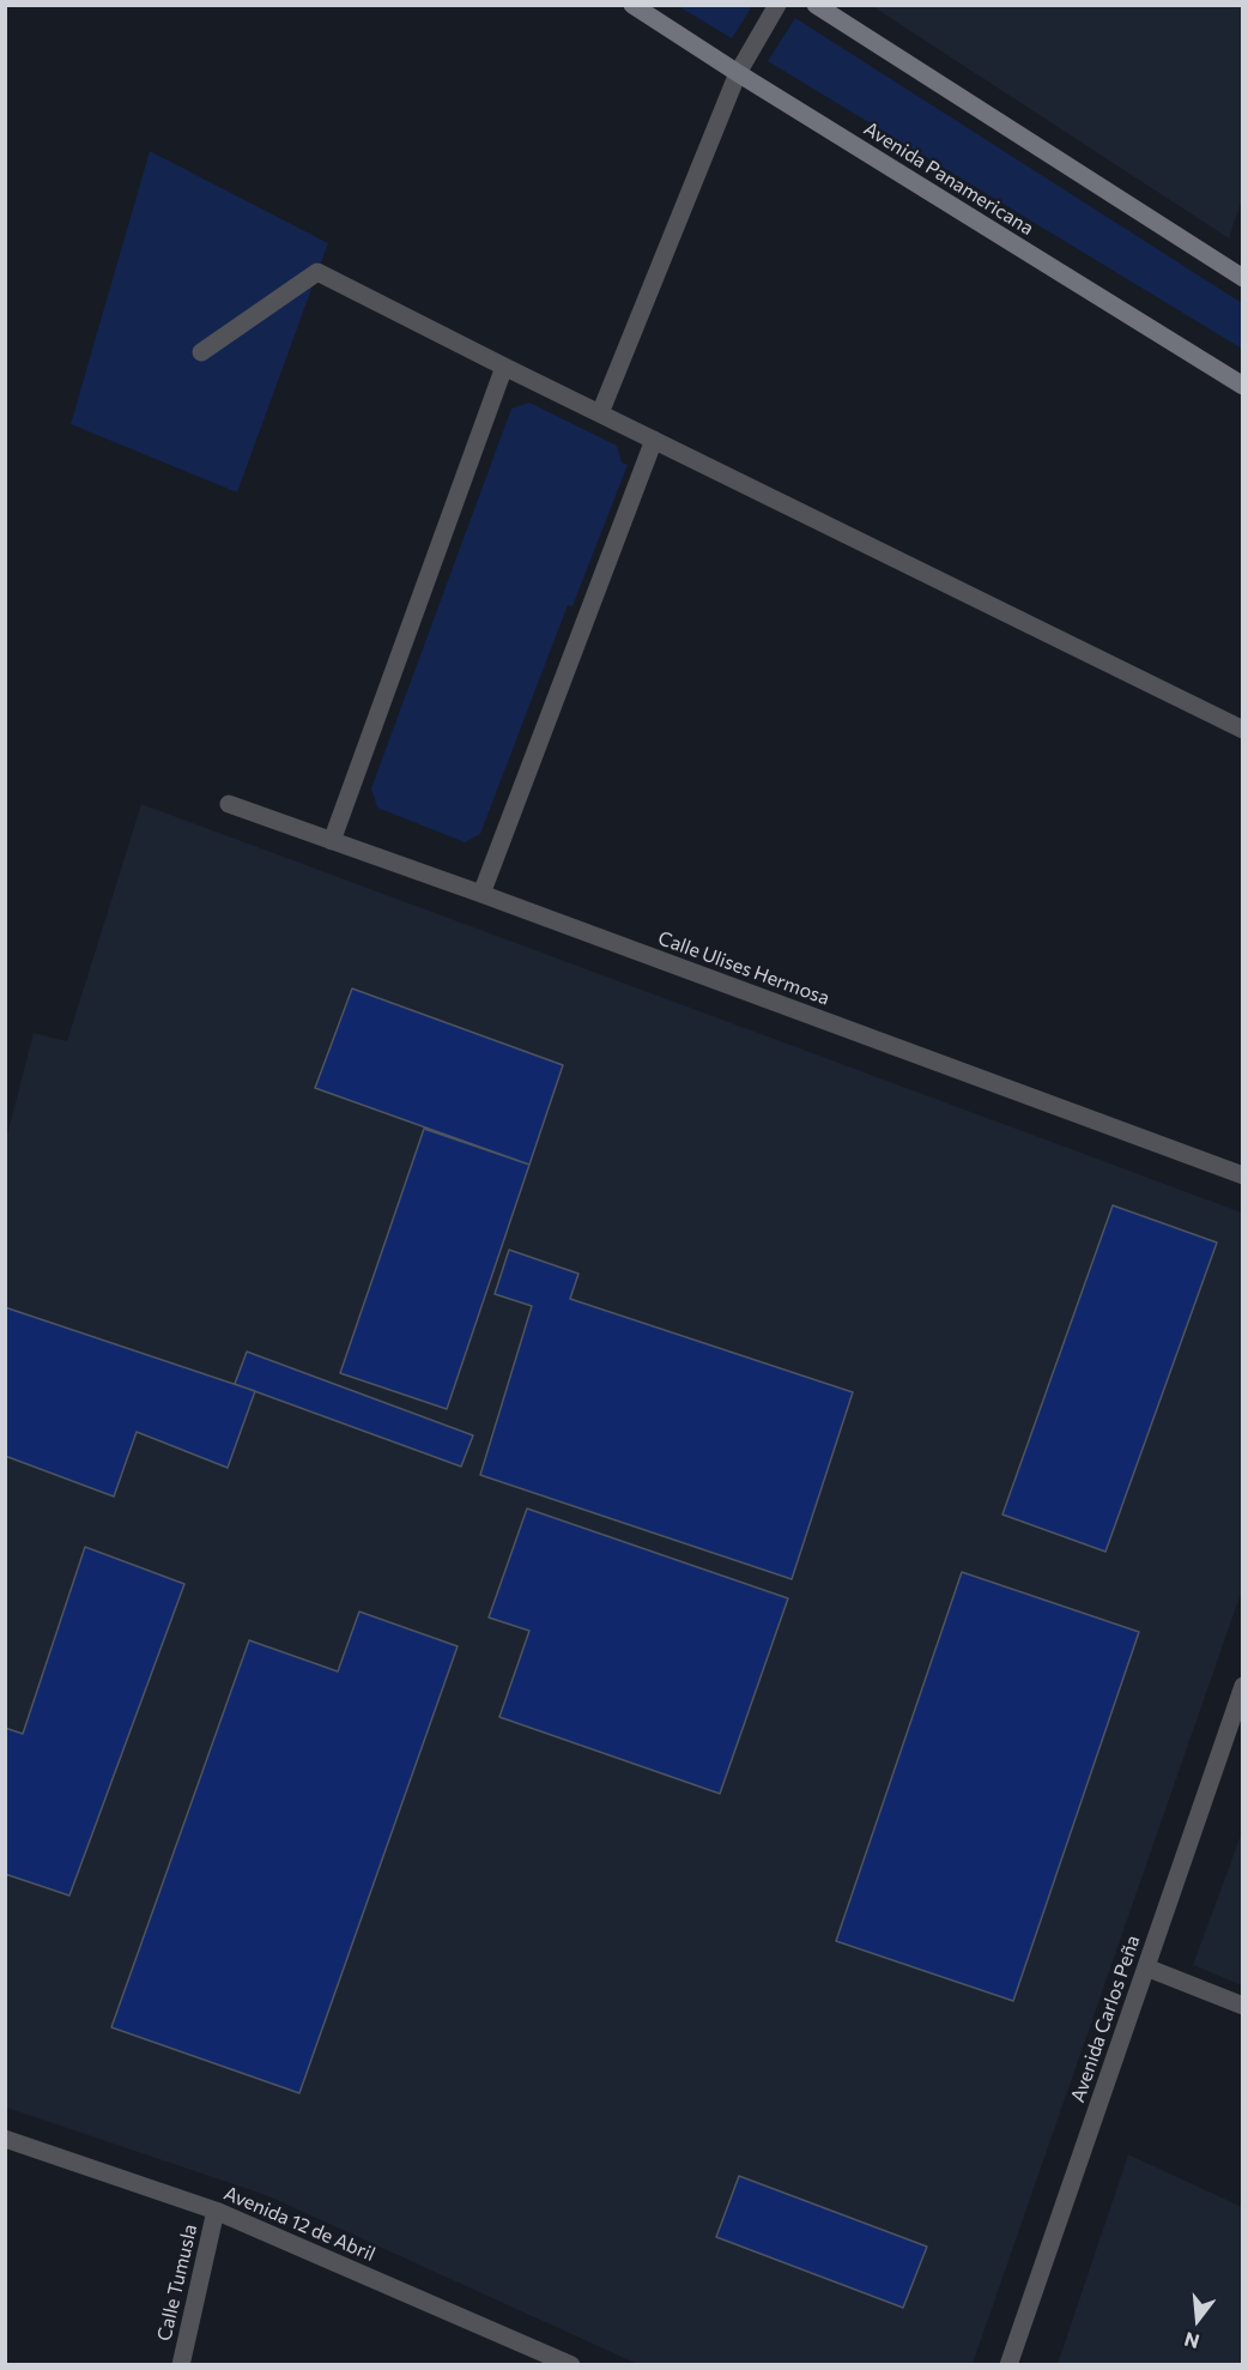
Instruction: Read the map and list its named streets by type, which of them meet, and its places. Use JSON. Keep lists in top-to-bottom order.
{
  "streets": {
    "main road": ["Avenida Panamericana"],
    "street": [
      "Calle Ulises Hermosa",
      "Avenida Carlos Peña",
      "Avenida 12 de Abril",
      "Calle Tumusla"
    ]
  },
  "crossings": [
    ["Avenida 12 de Abril", "Calle Tumusla"]
  ],
  "north": "bottom"
}
